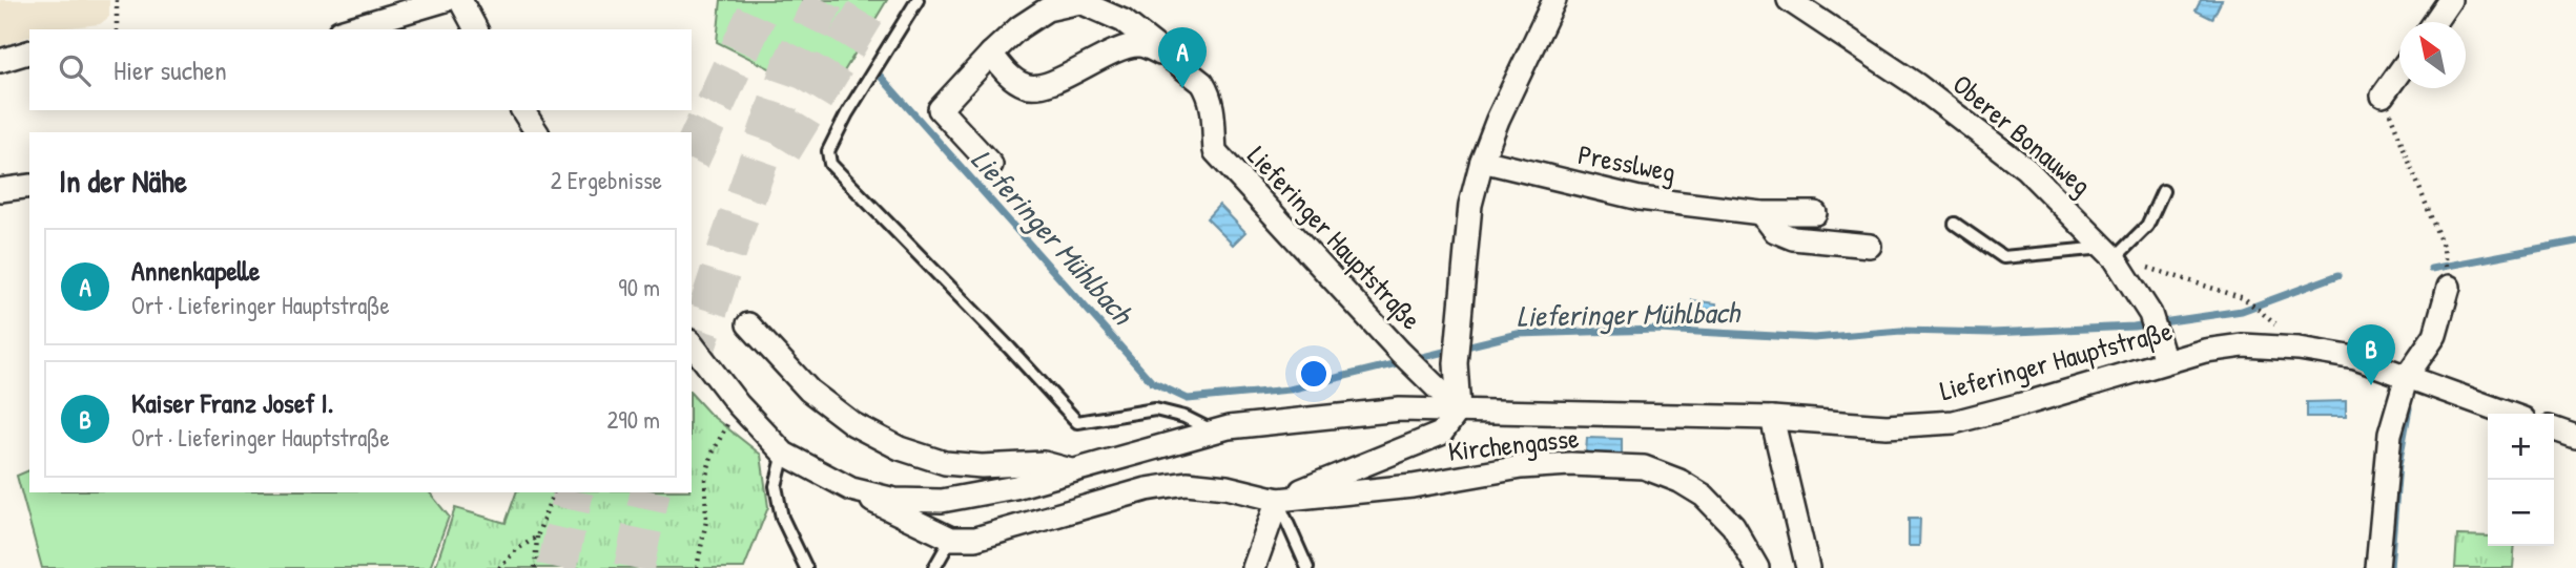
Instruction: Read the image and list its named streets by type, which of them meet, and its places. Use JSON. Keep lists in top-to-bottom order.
{
  "streets": {
    "street": [
      "Oberer Bonauweg",
      "Presslweg",
      "Lieferinger Hauptstraße",
      "Kirchengasse"
    ]
  },
  "crossings": [
    ["Oberer Bonauweg", "Lieferinger Hauptstraße"],
    ["Lieferinger Hauptstraße", "Kirchengasse"]
  ],
  "water": ["Lieferinger Mühlbach"],
  "north": "top left",
  "page": {
    "pins": ["A", "B"],
    "search": "Hier suchen",
    "heading": ["In der Nähe", "2 Ergebnisse"],
    "list": [
      {
        "mark": "A",
        "name": "Annenkapelle",
        "note": "Ort · Lieferinger Hauptstraße",
        "value": "90 m"
      },
      {
        "mark": "B",
        "name": "Kaiser Franz Josef I.",
        "note": "Ort · Lieferinger Hauptstraße",
        "value": "290 m"
      }
    ],
    "map_buttons": ["+", "−"]
  }
}
